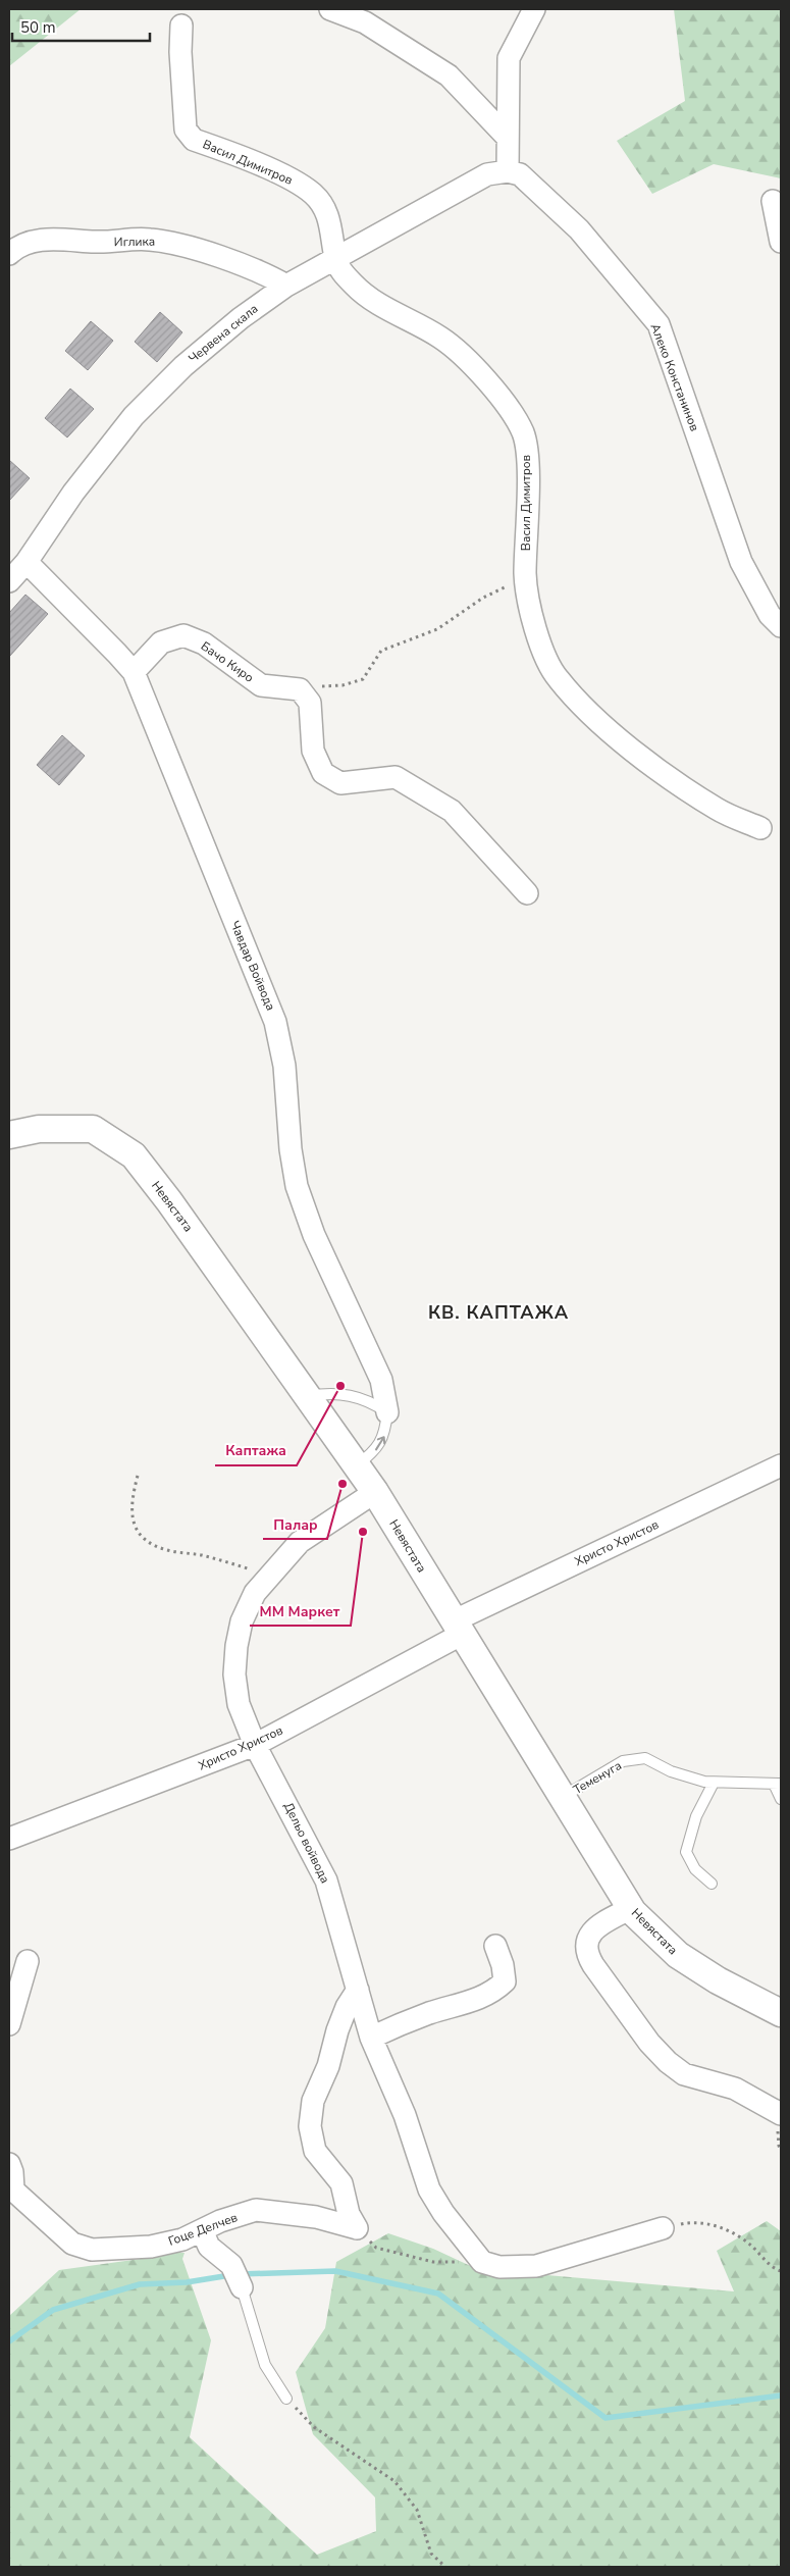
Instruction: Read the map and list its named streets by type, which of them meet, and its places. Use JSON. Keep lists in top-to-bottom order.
{
  "streets": {
    "street": [
      "Васил Димитров",
      "Иглика",
      "Червена скала",
      "Алеко Констанинов",
      "Бачо Киро",
      "Чавдар Войвода",
      "Невястата",
      "Христо Христов",
      "Дельо войвода",
      "Гоце Делчев"
    ],
    "lane": ["Теменуга"]
  },
  "crossings": [
    ["Васил Димитров", "Червена скала"],
    ["Иглика", "Червена скала"],
    ["Червена скала", "Алеко Констанинов"],
    ["Червена скала", "Чавдар Войвода"],
    ["Бачо Киро", "Чавдар Войвода"],
    ["Невястата", "Христо Христов"],
    ["Невястата", "Теменуга"],
    ["Невястата", "Дельо войвода"],
    ["Христо Христов", "Дельо войвода"]
  ],
  "districts": ["КВ. КАПТАЖА"],
  "places": ["Каптажа", "Палар", "ММ Маркет"],
  "scale_bar": "50 m"
}
